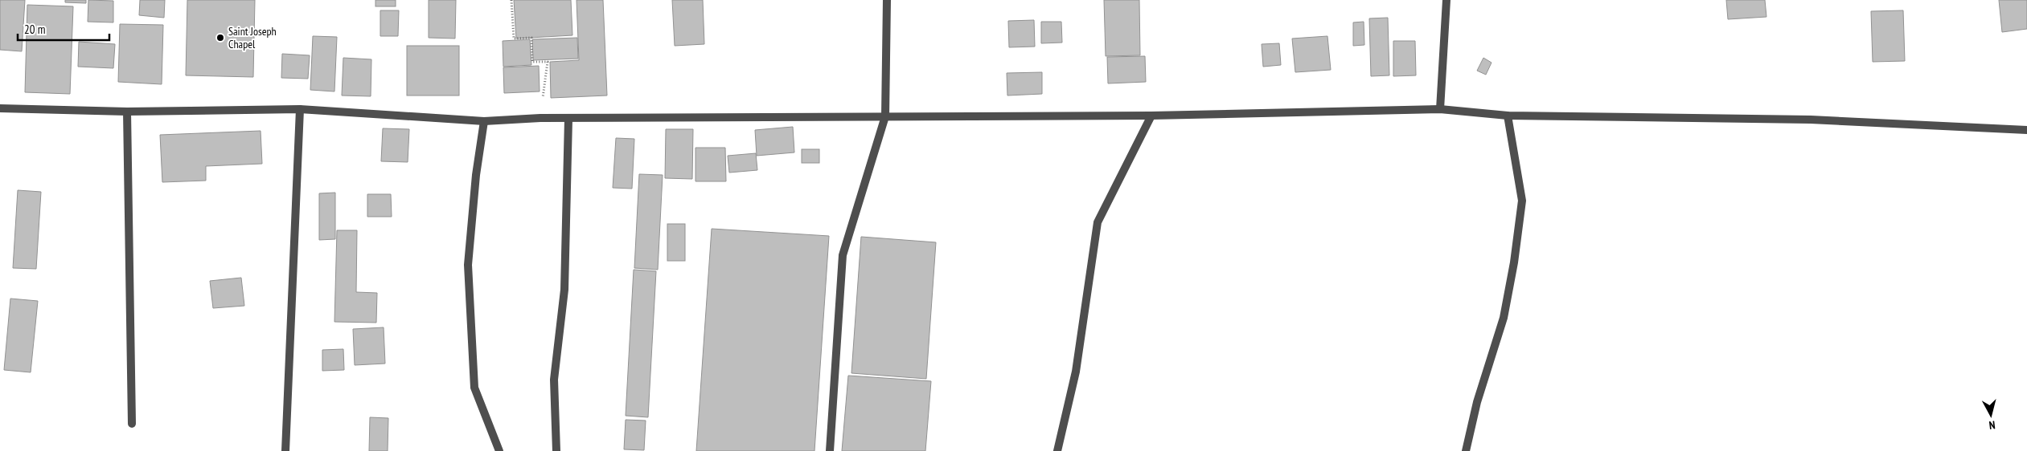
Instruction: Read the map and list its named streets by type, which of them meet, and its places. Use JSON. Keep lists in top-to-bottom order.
{
  "places": ["Saint Joseph Chapel"],
  "scale_bar": "20 m",
  "north": "bottom"
}
